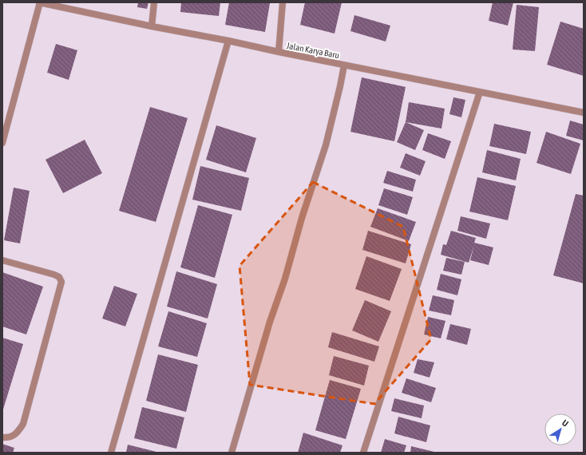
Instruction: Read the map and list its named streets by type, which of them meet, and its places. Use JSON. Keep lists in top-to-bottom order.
{
  "streets": {
    "street": ["Jalan Karya Baru"]
  },
  "north": "top right"
}
